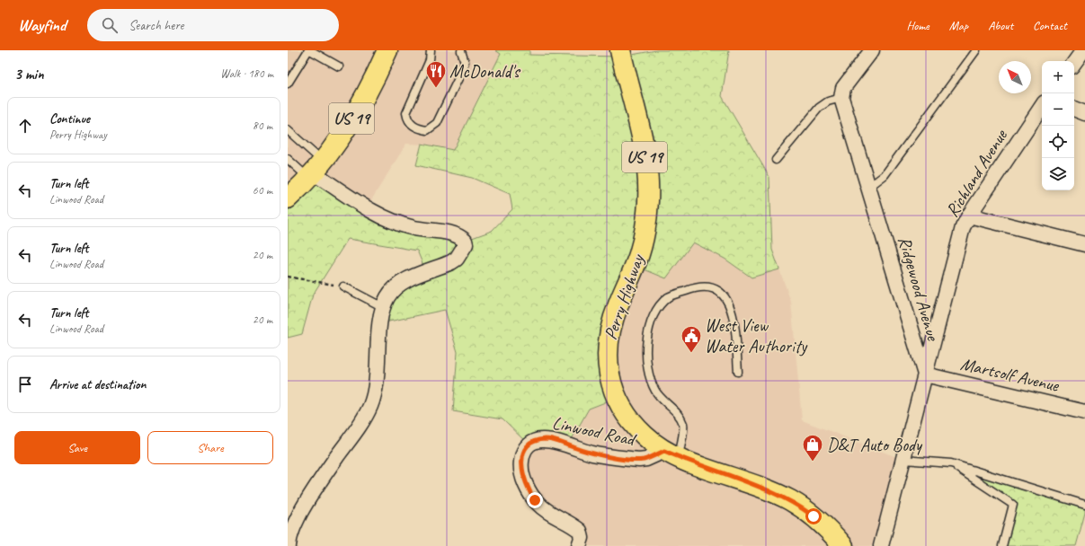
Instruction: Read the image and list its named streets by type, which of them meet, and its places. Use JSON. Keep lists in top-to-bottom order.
{
  "streets": {
    "main road": ["US 19", "Perry Highway"],
    "street": [
      "Richland Avenue",
      "Ridgewood Avenue",
      "Martsolf Avenue",
      "Linwood Road"
    ]
  },
  "crossings": [
    ["Richland Avenue", "Ridgewood Avenue"],
    ["Richland Avenue", "Martsolf Avenue"],
    ["Ridgewood Avenue", "Martsolf Avenue"],
    ["Perry Highway", "Linwood Road"]
  ],
  "places": {
    "restaurant": ["McDonald's"],
    "public building": ["West View Water Authority"],
    "shop": ["D&T Auto Body"]
  },
  "north": "top left",
  "page": {
    "header": "Wayfind",
    "search": "Search here",
    "nav": [
      "Home",
      "Map",
      "About",
      "Contact"
    ],
    "heading": ["3 min", "Walk · 180 m"],
    "map_buttons": ["+", "−"],
    "list": [
      ["Continue", "Perry Highway", "80 m"],
      ["Turn left", "Linwood Road", "60 m"],
      ["Turn left", "Linwood Road", "20 m"],
      ["Turn left", "Linwood Road", "20 m"],
      "Arrive at destination"
    ],
    "buttons": ["Save", "Share"]
  }
}
